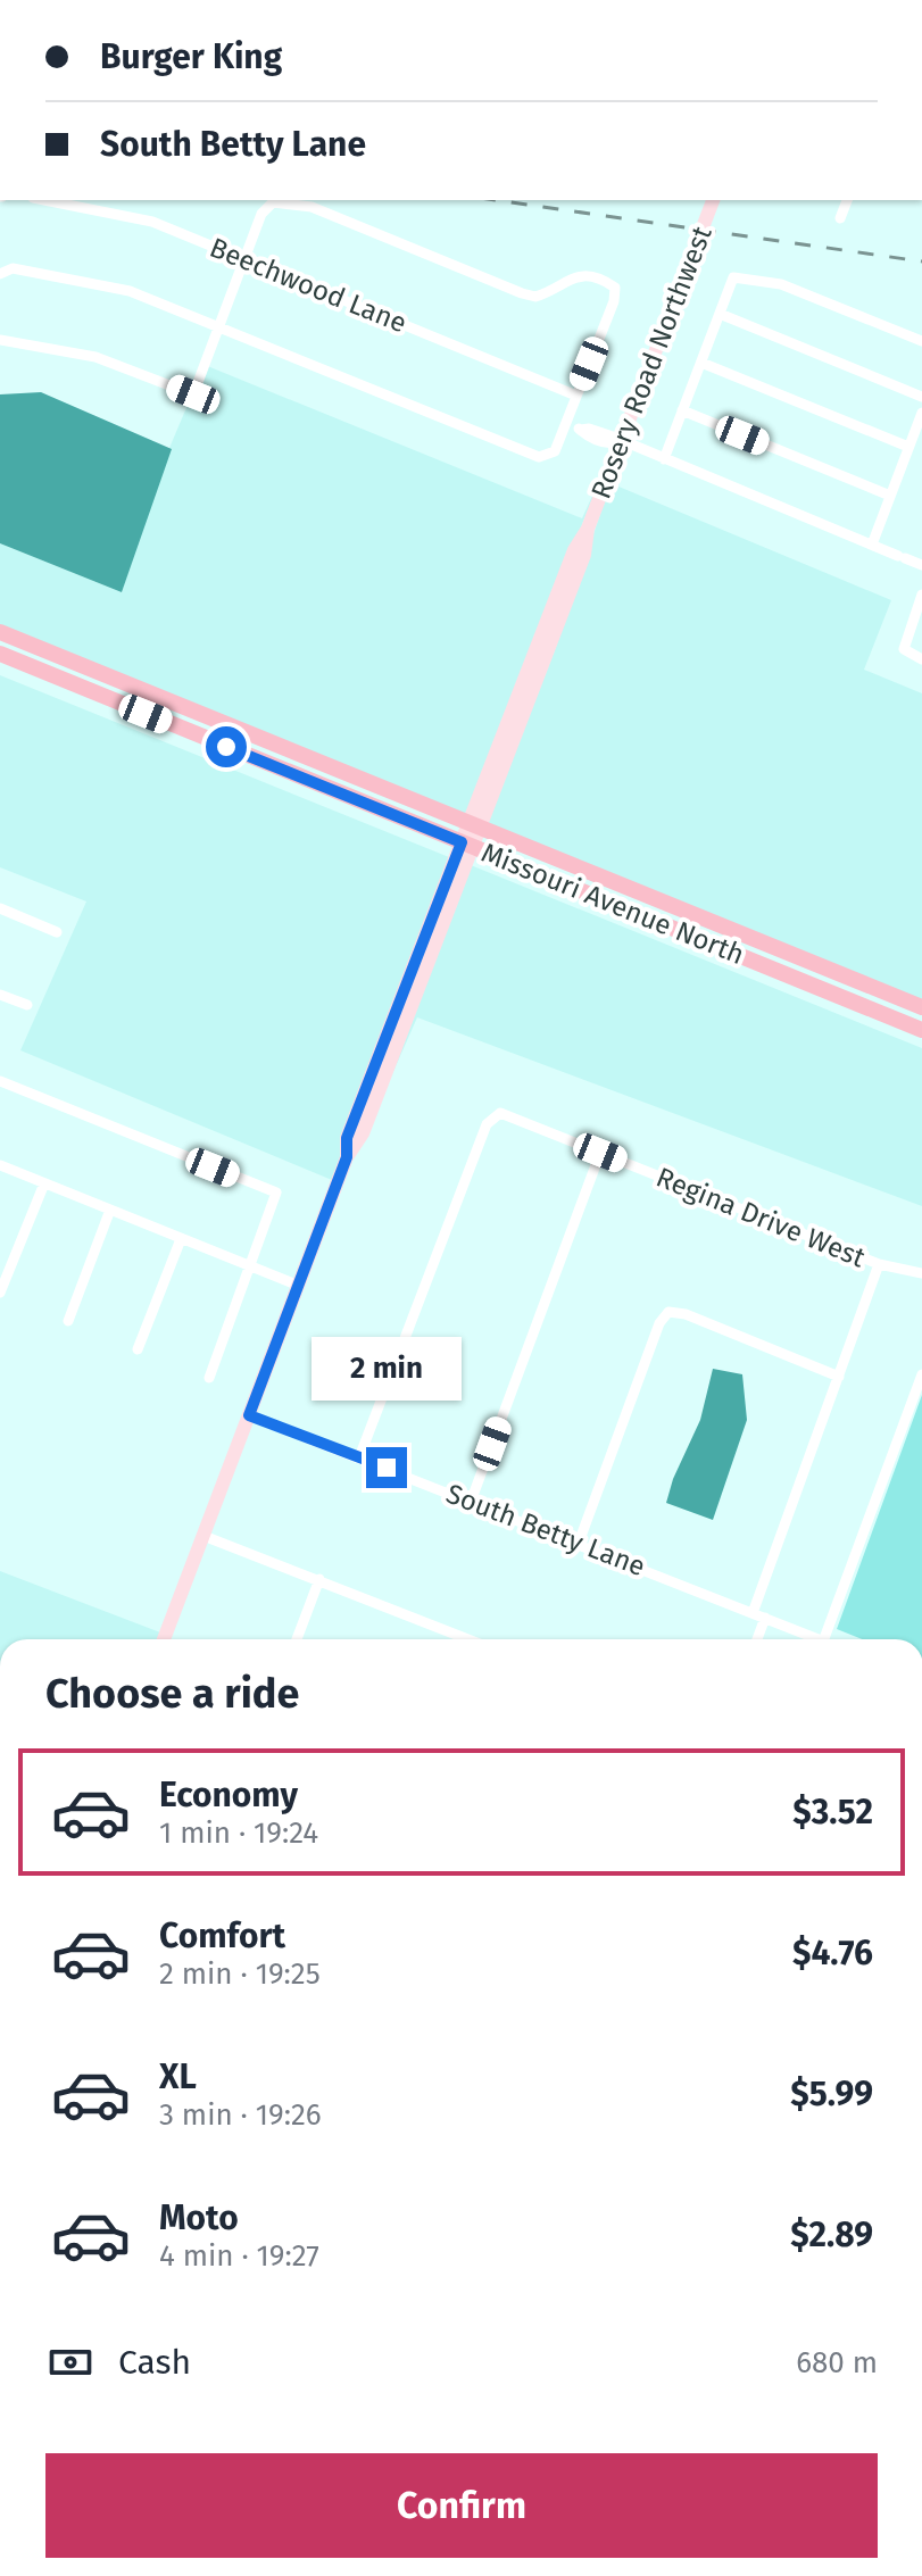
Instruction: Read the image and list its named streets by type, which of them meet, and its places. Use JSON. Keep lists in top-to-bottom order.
{
  "streets": {
    "main road": ["Missouri Avenue North"],
    "street": [
      "Beechwood Lane",
      "Rosery Road Northwest",
      "Regina Drive West",
      "South Betty Lane"
    ]
  },
  "crossings": [
    ["Rosery Road Northwest", "Missouri Avenue North"],
    ["Regina Drive West", "South Betty Lane"]
  ],
  "page": {
    "banner": ["Burger King", "South Betty Lane"],
    "bubble": "2 min",
    "heading": "Choose a ride",
    "list": [
      {
        "name": "Economy",
        "note": "1 min · 19:24",
        "value": "$3.52"
      },
      {
        "name": "Comfort",
        "note": "2 min · 19:25",
        "value": "$4.76"
      },
      {
        "name": "XL",
        "note": "3 min · 19:26",
        "value": "$5.99"
      },
      {
        "name": "Moto",
        "note": "4 min · 19:27",
        "value": "$2.89"
      }
    ],
    "pay": ["Cash", "680 m"],
    "buttons": "Confirm"
  }
}
